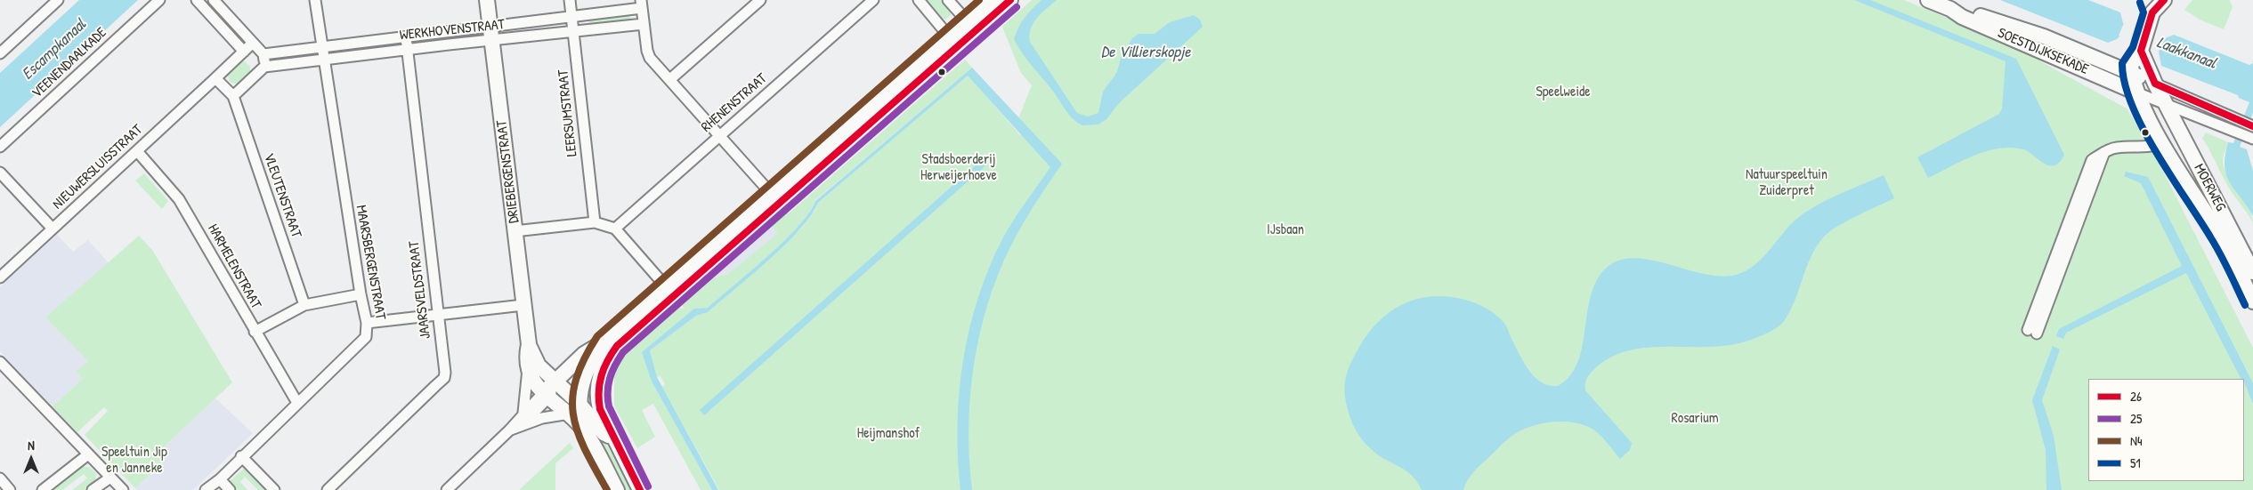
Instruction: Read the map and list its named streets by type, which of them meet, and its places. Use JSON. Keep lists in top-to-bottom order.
{
  "streets": {
    "main road": ["SOESTDIJKSEKADE", "DRIEBERGENSTRAAT", "MOERWEG"],
    "street": [
      "WERKHOVENSTRAAT",
      "VEENENDAALKADE",
      "RHENENSTRAAT",
      "LEERSUMSTRAAT",
      "NIEUWERSLUISSTRAAT",
      "VLEUTENSTRAAT",
      "MAARSBERGENSTRAAT",
      "HARMELENSTRAAT",
      "JAARSVELDSTRAAT"
    ]
  },
  "crossings": [
    ["WERKHOVENSTRAAT", "LEERSUMSTRAAT"],
    ["WERKHOVENSTRAAT", "DRIEBERGENSTRAAT"],
    ["WERKHOVENSTRAAT", "MAARSBERGENSTRAAT"],
    ["WERKHOVENSTRAAT", "JAARSVELDSTRAAT"],
    ["SOESTDIJKSEKADE", "MOERWEG"],
    ["NIEUWERSLUISSTRAAT", "HARMELENSTRAAT"],
    ["MAARSBERGENSTRAAT", "HARMELENSTRAAT"]
  ],
  "water": ["Escampkanaal", "De Villierskopje", "Laakkanaal"],
  "parks": [
    "Speelweide",
    "Stadsboerderij Herweijerhoeve",
    "Natuurspeeltuin Zuiderpret",
    "IJsbaan",
    "Rosarium",
    "Heijmanshof",
    "Speeltuin Jip en Janneke"
  ],
  "lines": [
    "transit line 26",
    "transit line N4",
    "transit line 51",
    "transit line 25"
  ],
  "legend": [
    "26",
    "25",
    "N4",
    "51"
  ],
  "north": "top"
}
